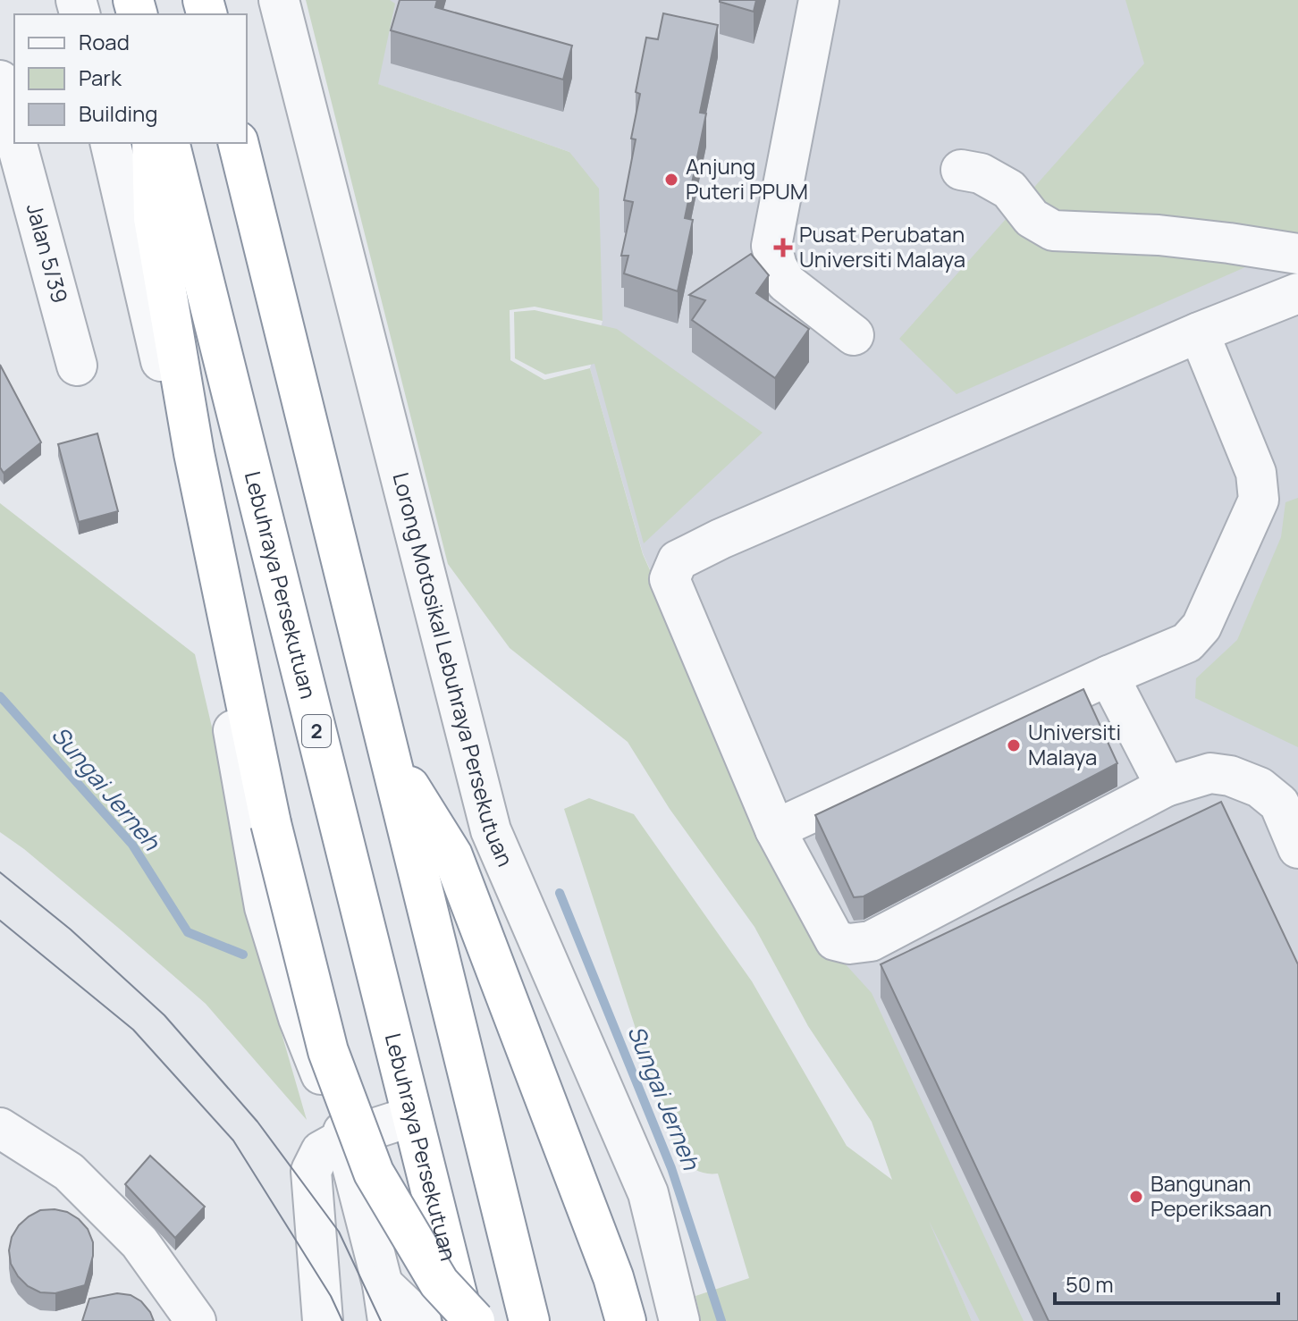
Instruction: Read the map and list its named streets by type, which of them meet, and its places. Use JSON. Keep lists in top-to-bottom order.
{
  "streets": {
    "highway": ["Lebuhraya Persekutuan", "2"],
    "street": ["Jalan 5/39", "Lorong Motosikal Lebuhraya Persekutuan"]
  },
  "water": ["Sungai Jerneh"],
  "places": {
    "other": ["Anjung Puteri PPUM", "Universiti Malaya", "Bangunan Peperiksaan"],
    "health": ["Pusat Perubatan Universiti Malaya"]
  },
  "legend": ["Road", "Park", "Building"],
  "scale_bar": "50 m"
}
